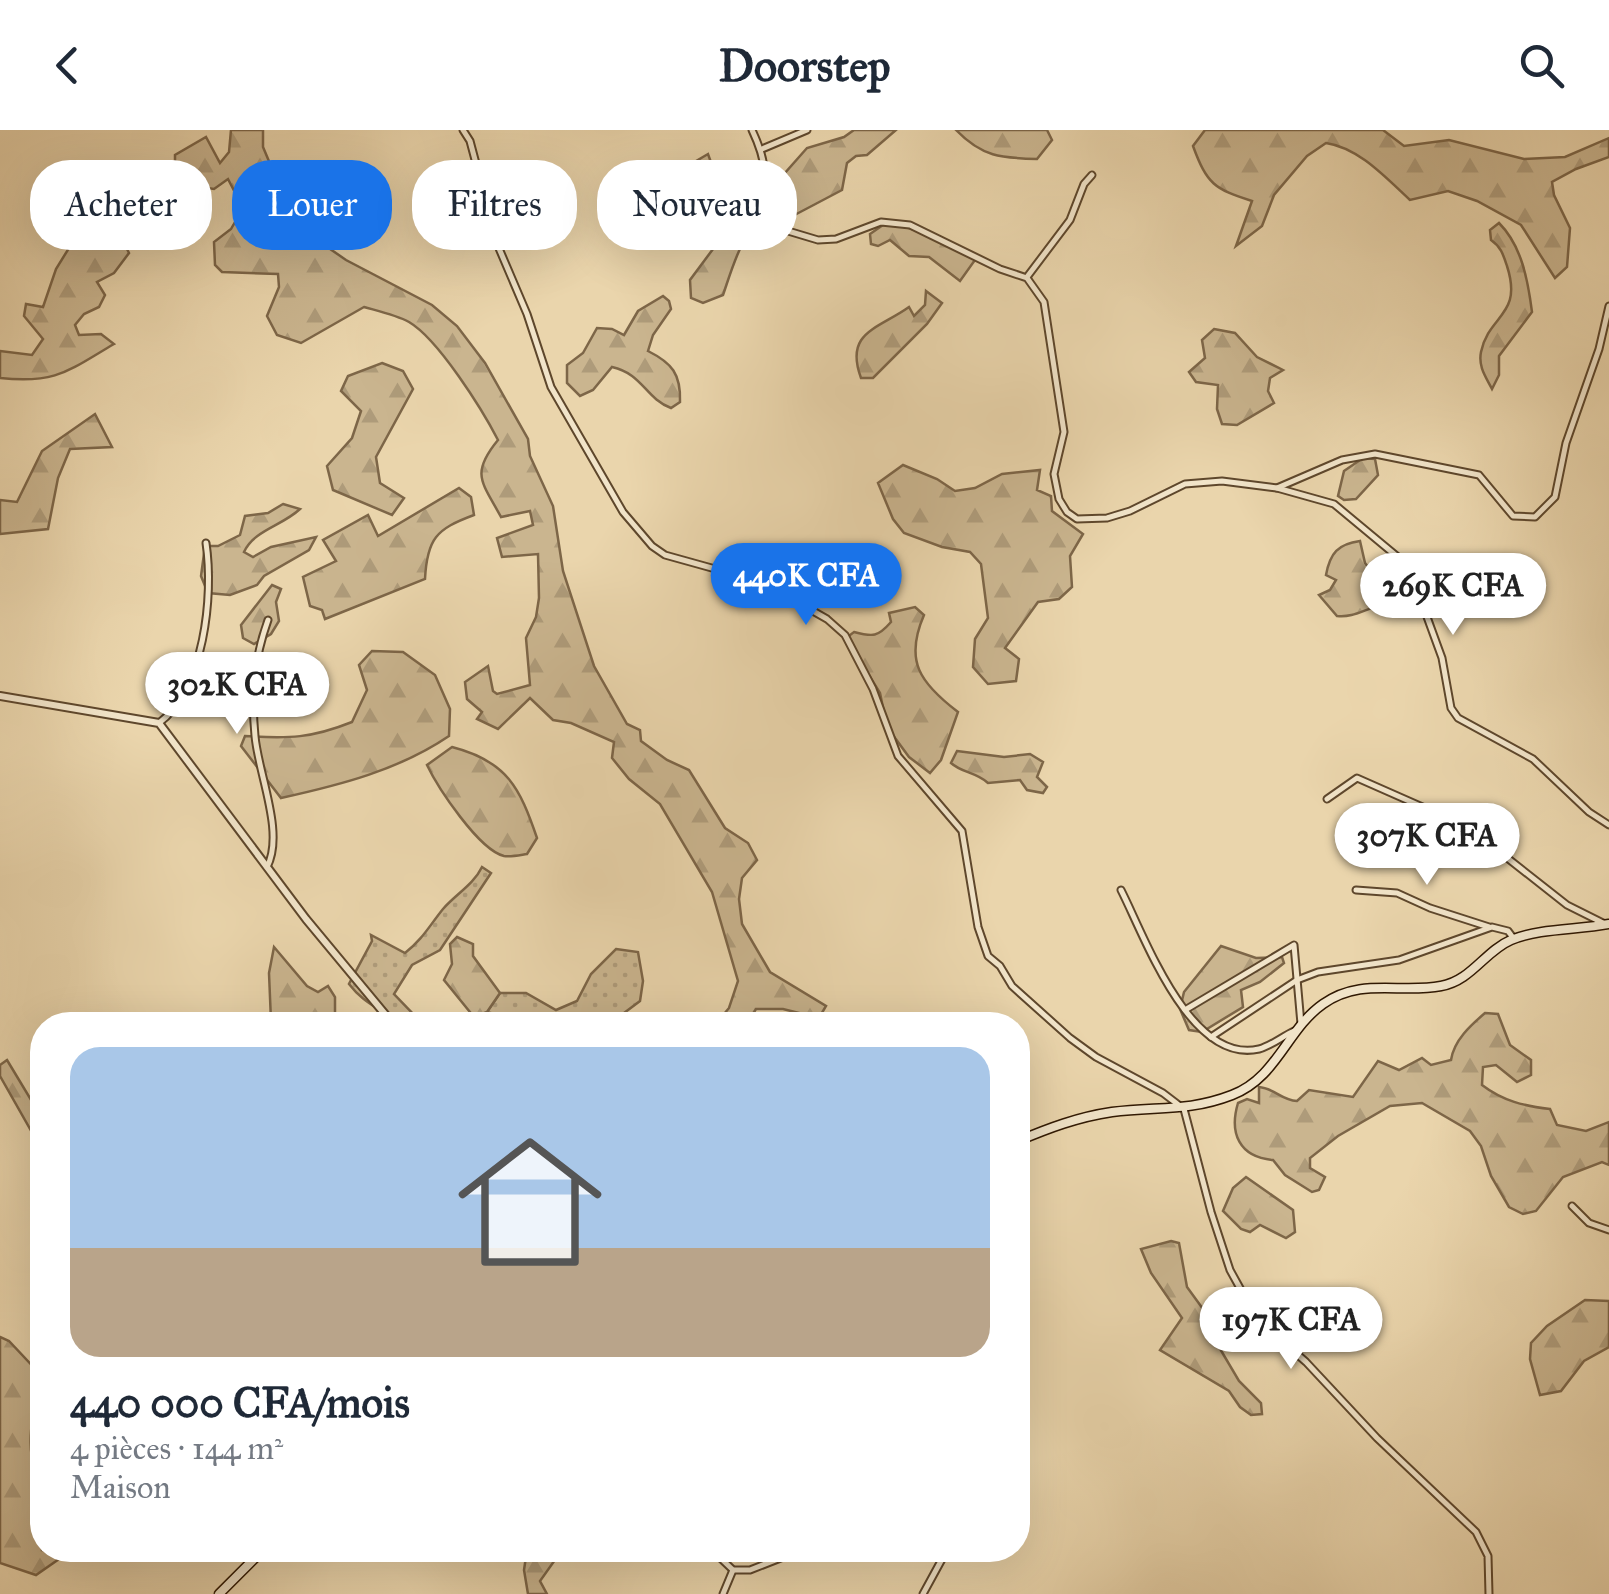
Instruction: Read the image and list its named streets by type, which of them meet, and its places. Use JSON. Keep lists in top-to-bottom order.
{
  "page": {
    "header": "Doorstep",
    "chip": [
      "Acheter",
      "Louer",
      "Filtres",
      "Nouveau"
    ],
    "price": [
      "440K CFA",
      "269K CFA",
      "302K CFA",
      "307K CFA",
      "197K CFA"
    ],
    "list": [
      {
        "name": "440 000 CFA/mois",
        "note": "4 pièces · 144 m² · Maison"
      }
    ]
  }
}
